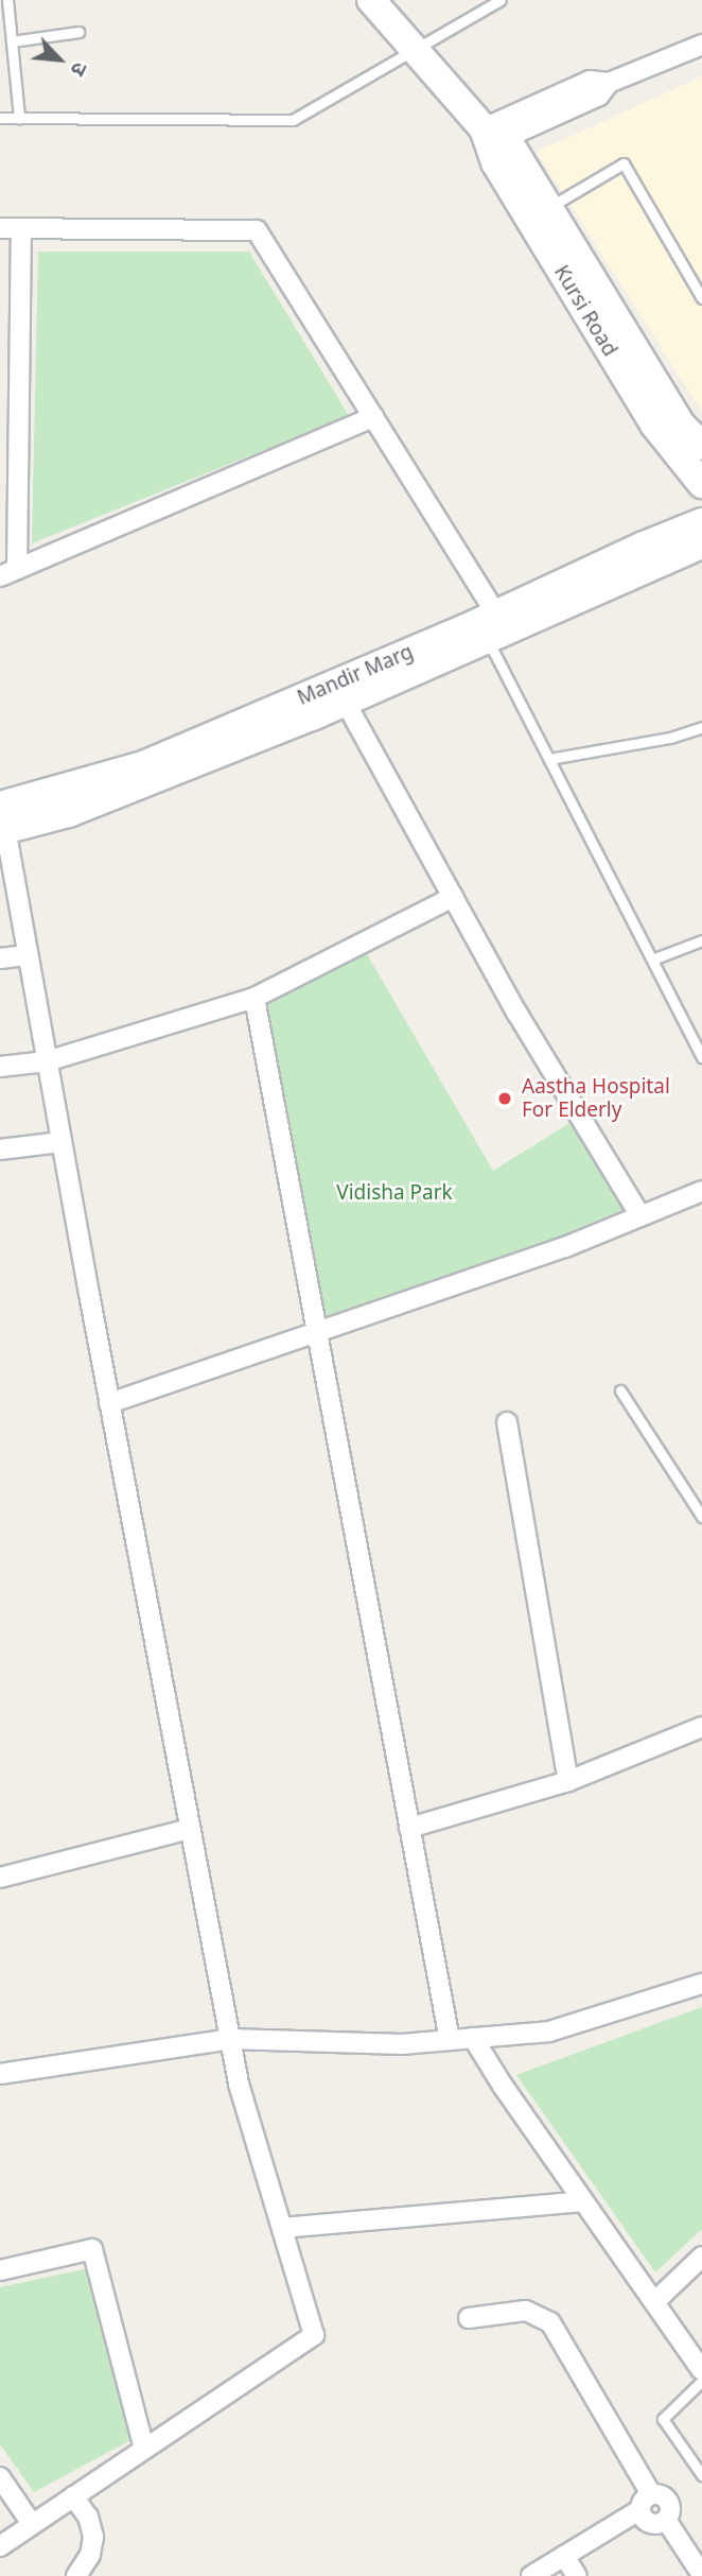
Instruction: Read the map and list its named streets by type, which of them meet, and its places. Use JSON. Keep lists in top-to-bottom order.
{
  "streets": {
    "main road": ["Kursi Road"]
  },
  "parks": ["Vidisha Park"],
  "places": ["Aastha Hospital For Elderly"],
  "north": "bottom right"
}
